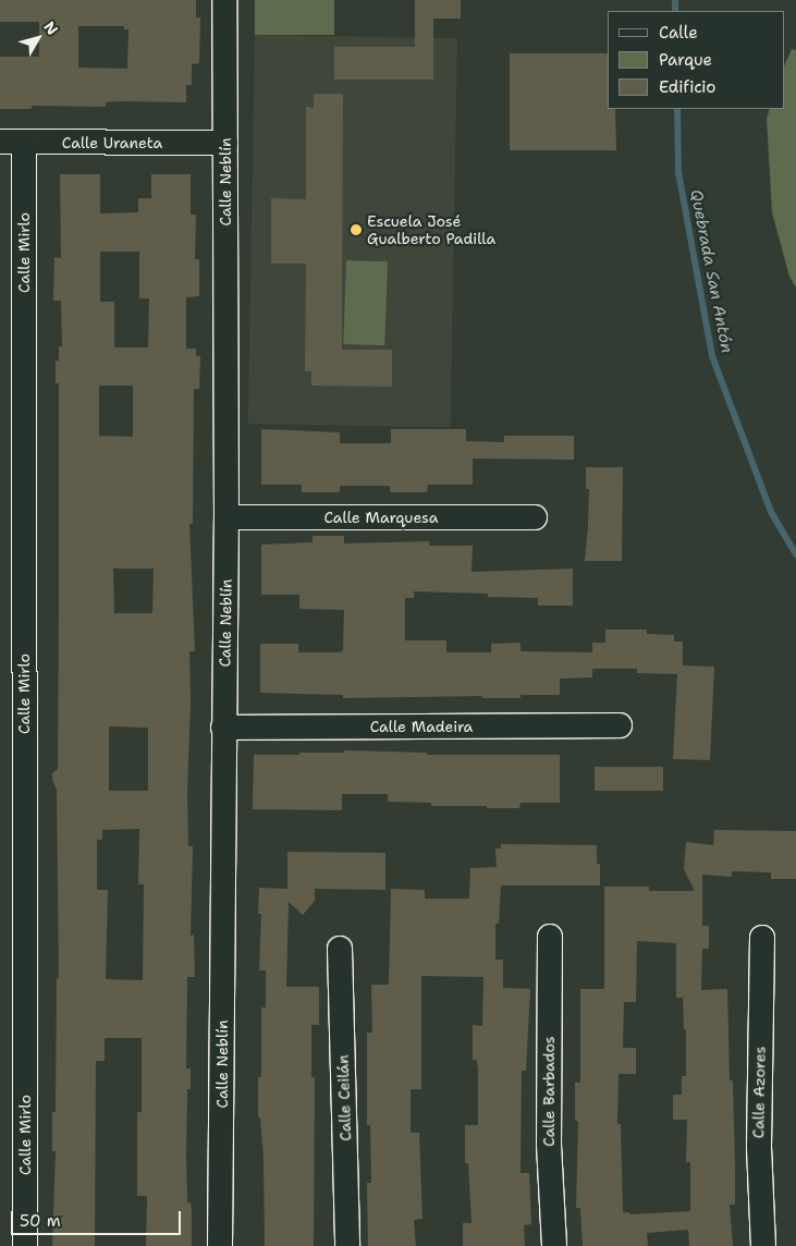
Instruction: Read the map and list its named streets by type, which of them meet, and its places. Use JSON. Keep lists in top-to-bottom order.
{
  "streets": {
    "street": [
      "Calle Uraneta",
      "Calle Neblín",
      "Calle Mirlo",
      "Calle Marquesa",
      "Calle Madeira",
      "Calle Barbados",
      "Calle Azores",
      "Calle Ceilán"
    ]
  },
  "crossings": [
    ["Calle Uraneta", "Calle Neblín"],
    ["Calle Uraneta", "Calle Mirlo"],
    ["Calle Neblín", "Calle Marquesa"],
    ["Calle Neblín", "Calle Madeira"]
  ],
  "water": ["Quebrada San Antón"],
  "places": ["Escuela José Gualberto Padilla"],
  "legend": ["Calle", "Parque", "Edificio"],
  "scale_bar": "50 m",
  "north": "top right"
}
